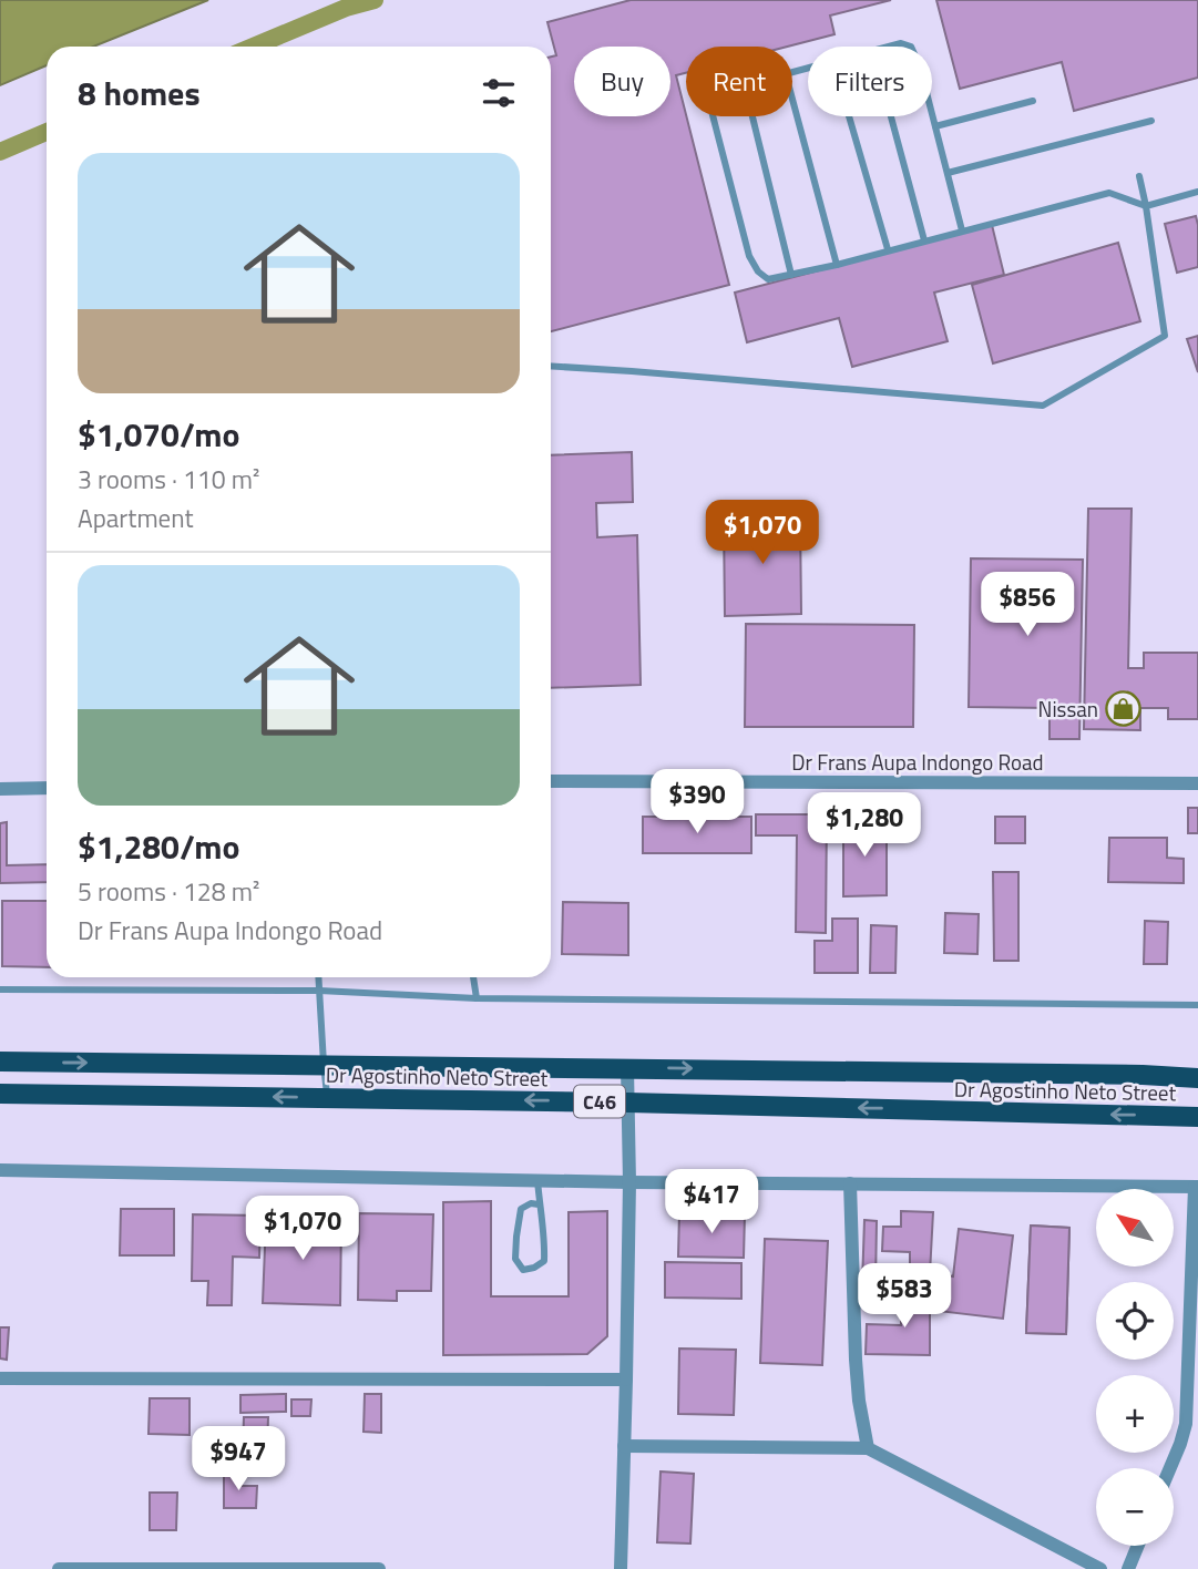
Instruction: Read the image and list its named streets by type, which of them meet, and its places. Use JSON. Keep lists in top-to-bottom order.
{
  "streets": {
    "main road": ["Dr Agostinho Neto Street", "C46"],
    "street": ["Dr Frans Aupa Indongo Road"]
  },
  "places": {
    "shop": ["Nissan"]
  },
  "north": "top left",
  "page": {
    "chip": ["Buy", "Rent", "Filters"],
    "heading": "8 homes",
    "list": [
      {
        "name": "$1,070/mo",
        "note": "3 rooms · 110 m² · Apartment"
      },
      {
        "name": "$1,280/mo",
        "note": "5 rooms · 128 m² · Dr Frans Aupa Indongo Road"
      }
    ],
    "price": [
      "$1,070",
      "$856",
      "$390",
      "$1,280",
      "$417",
      "$1,070",
      "$583",
      "$947"
    ],
    "map_buttons": ["+", "−"]
  }
}
